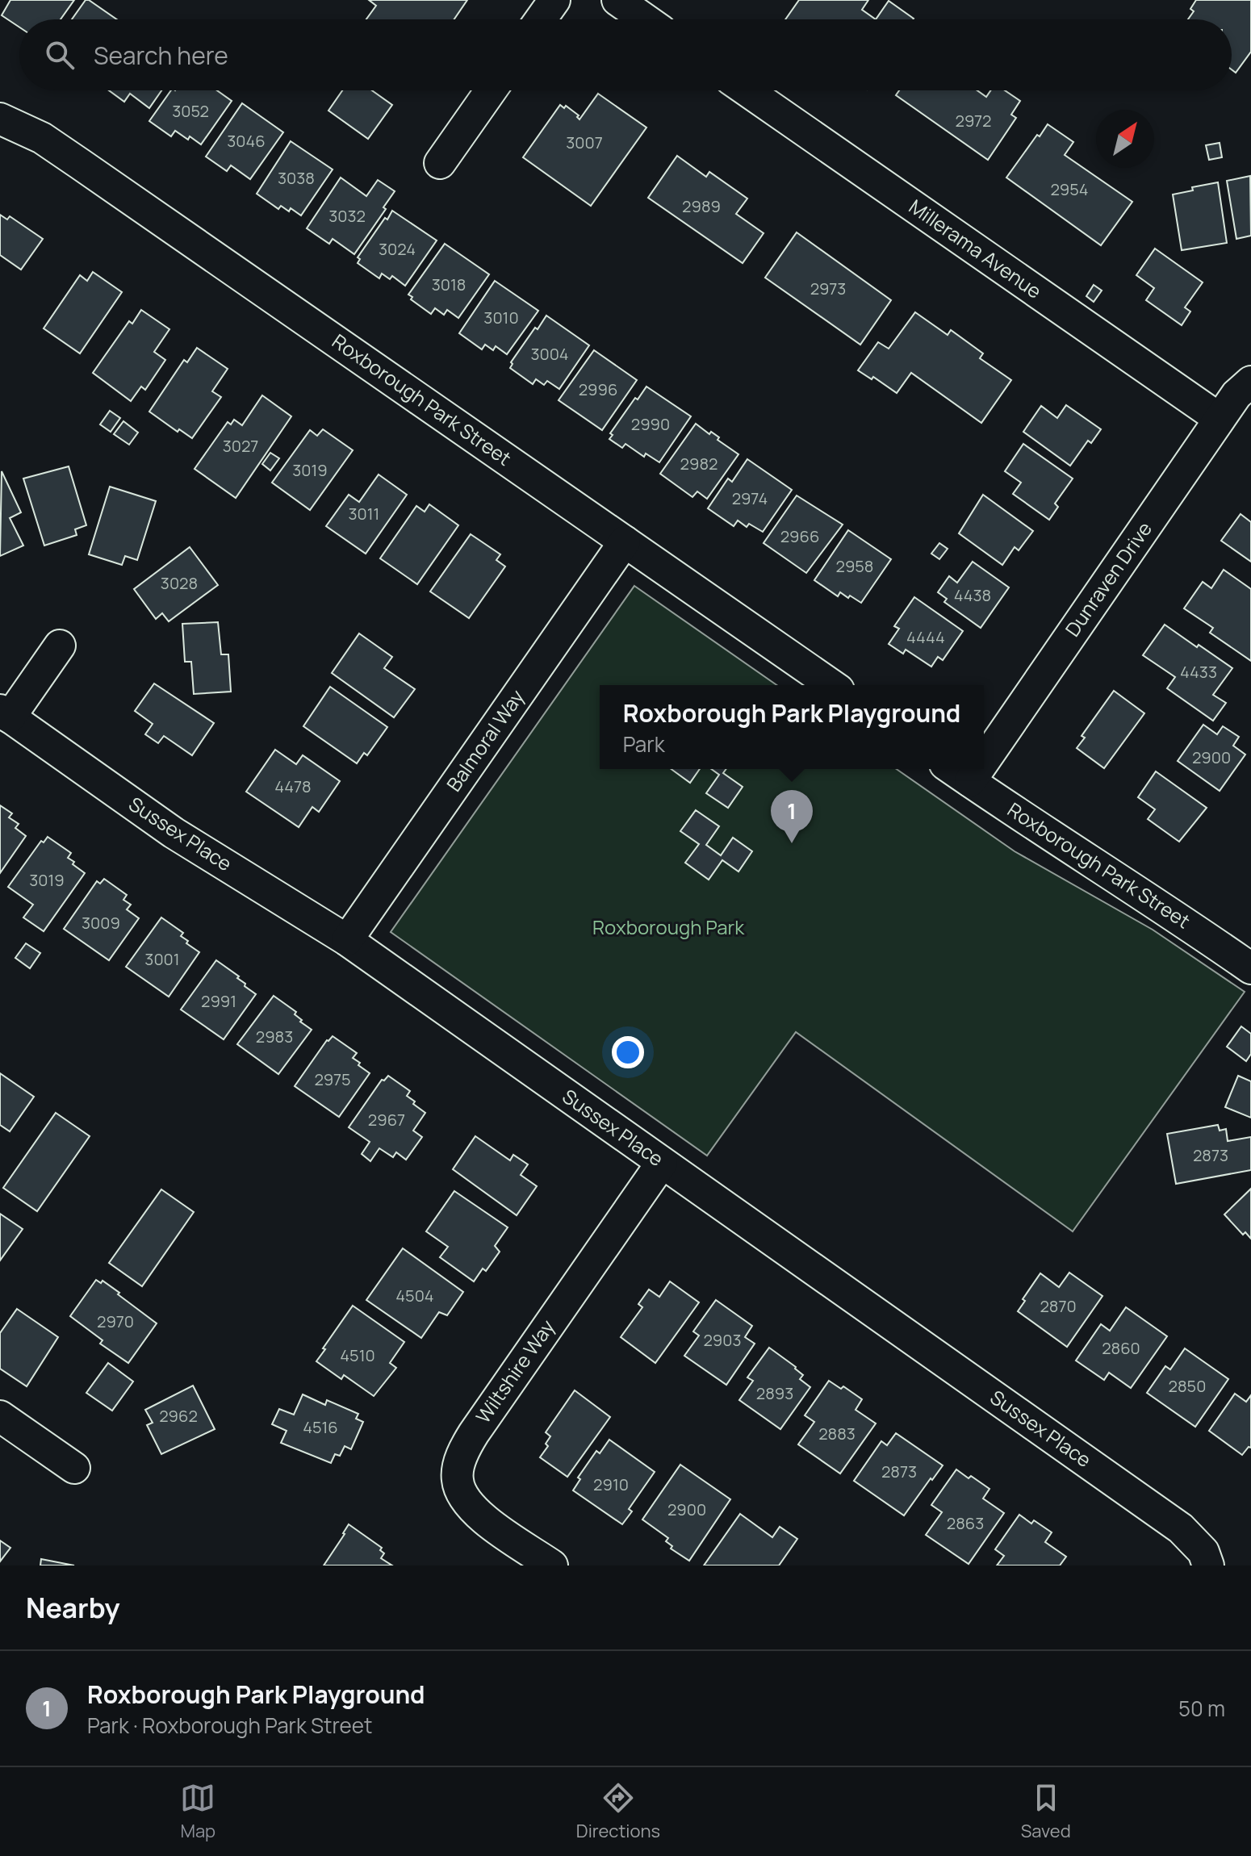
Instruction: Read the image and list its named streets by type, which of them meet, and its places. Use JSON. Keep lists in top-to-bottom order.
{
  "streets": {
    "street": [
      "Millerama Avenue",
      "Roxborough Park Street",
      "Dunraven Drive",
      "Balmoral Way",
      "Sussex Place",
      "Wiltshire Way"
    ]
  },
  "crossings": [
    ["Millerama Avenue", "Dunraven Drive"],
    ["Roxborough Park Street", "Balmoral Way"],
    ["Balmoral Way", "Sussex Place"],
    ["Sussex Place", "Wiltshire Way"]
  ],
  "parks": ["Roxborough Park"],
  "house_numbers": [
    "3052",
    "2972",
    "3046",
    "3007",
    "3038",
    "2954",
    "2989",
    "3032",
    "3024",
    "3018",
    "2973",
    "3010",
    "3004",
    "2996",
    "2990",
    "3027",
    "2982",
    "3019",
    "2974",
    "3011",
    "2966",
    "2958",
    "3028",
    "4438",
    "4444",
    "4433",
    "2900",
    "4478",
    "3019",
    "3009",
    "3001",
    "2991",
    "2983",
    "2975",
    "2967",
    "2873",
    "4504",
    "2870",
    "2970",
    "2903",
    "2860",
    "4510",
    "2850",
    "2893",
    "2962",
    "4516",
    "2883",
    "2873",
    "2910",
    "2900",
    "2863"
  ],
  "north": "top right",
  "page": {
    "search": "Search here",
    "popup": ["Roxborough Park Playground", "Park"],
    "pins": "1",
    "heading": "Nearby",
    "list": [
      {
        "mark": "1",
        "name": "Roxborough Park Playground",
        "note": "Park · Roxborough Park Street",
        "value": "50 m"
      }
    ],
    "nav": ["Map", "Directions", "Saved"]
  }
}
